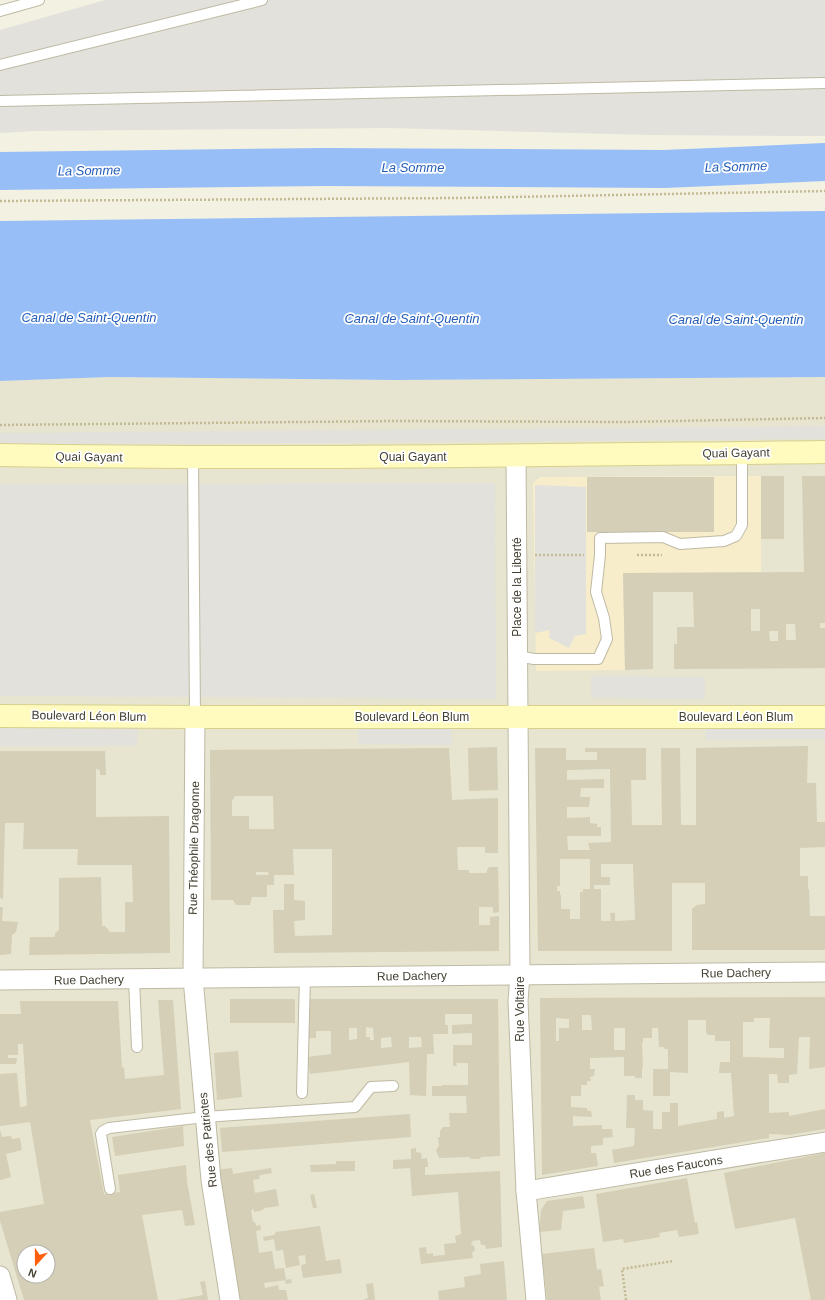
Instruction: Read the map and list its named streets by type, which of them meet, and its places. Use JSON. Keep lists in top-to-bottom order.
{
  "streets": {
    "street": [
      "Quai Gayant",
      "Place de la Liberté",
      "Boulevard Léon Blum",
      "Rue Théophile Dragonne",
      "Rue Dachery",
      "Rue Voltaire",
      "Rue des Patriotes",
      "Rue des Faucons"
    ]
  },
  "crossings": [
    ["Quai Gayant", "Place de la Liberté"],
    ["Place de la Liberté", "Boulevard Léon Blum"],
    ["Place de la Liberté", "Rue Voltaire"],
    ["Boulevard Léon Blum", "Rue Théophile Dragonne"],
    ["Boulevard Léon Blum", "Rue Voltaire"],
    ["Rue Théophile Dragonne", "Rue Dachery"],
    ["Rue Théophile Dragonne", "Rue des Patriotes"],
    ["Rue Dachery", "Rue Voltaire"],
    ["Rue Dachery", "Rue des Patriotes"],
    ["Rue Voltaire", "Rue des Faucons"]
  ],
  "water": ["La Somme", "Canal de Saint-Quentin"],
  "north": "bottom"
}
